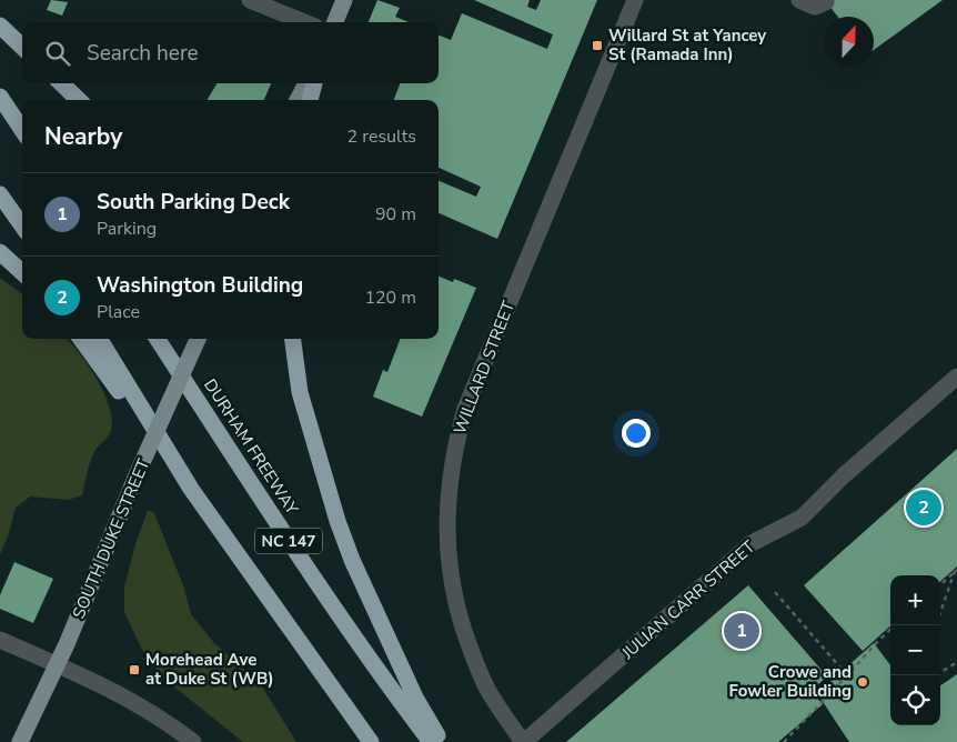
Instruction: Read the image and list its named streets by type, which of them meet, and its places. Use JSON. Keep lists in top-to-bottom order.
{
  "streets": {
    "highway": ["DURHAM FREEWAY", "NC 147"],
    "main road": ["SOUTH DUKE STREET"],
    "street": ["WILLARD STREET", "JULIAN CARR STREET"]
  },
  "crossings": [
    ["WILLARD STREET", "JULIAN CARR STREET"]
  ],
  "places": {
    "transit": ["Willard St at Yancey St (Ramada Inn)", "Morehead Ave at Duke St (WB)"],
    "other": ["Crowe and Fowler Building"]
  },
  "north": "top",
  "page": {
    "search": "Search here",
    "heading": ["Nearby", "2 results"],
    "list": [
      {
        "mark": "1",
        "name": "South Parking Deck",
        "note": "Parking",
        "value": "90 m"
      },
      {
        "mark": "2",
        "name": "Washington Building",
        "note": "Place",
        "value": "120 m"
      }
    ],
    "pins": ["2", "1"],
    "map_buttons": ["+", "−"]
  }
}
